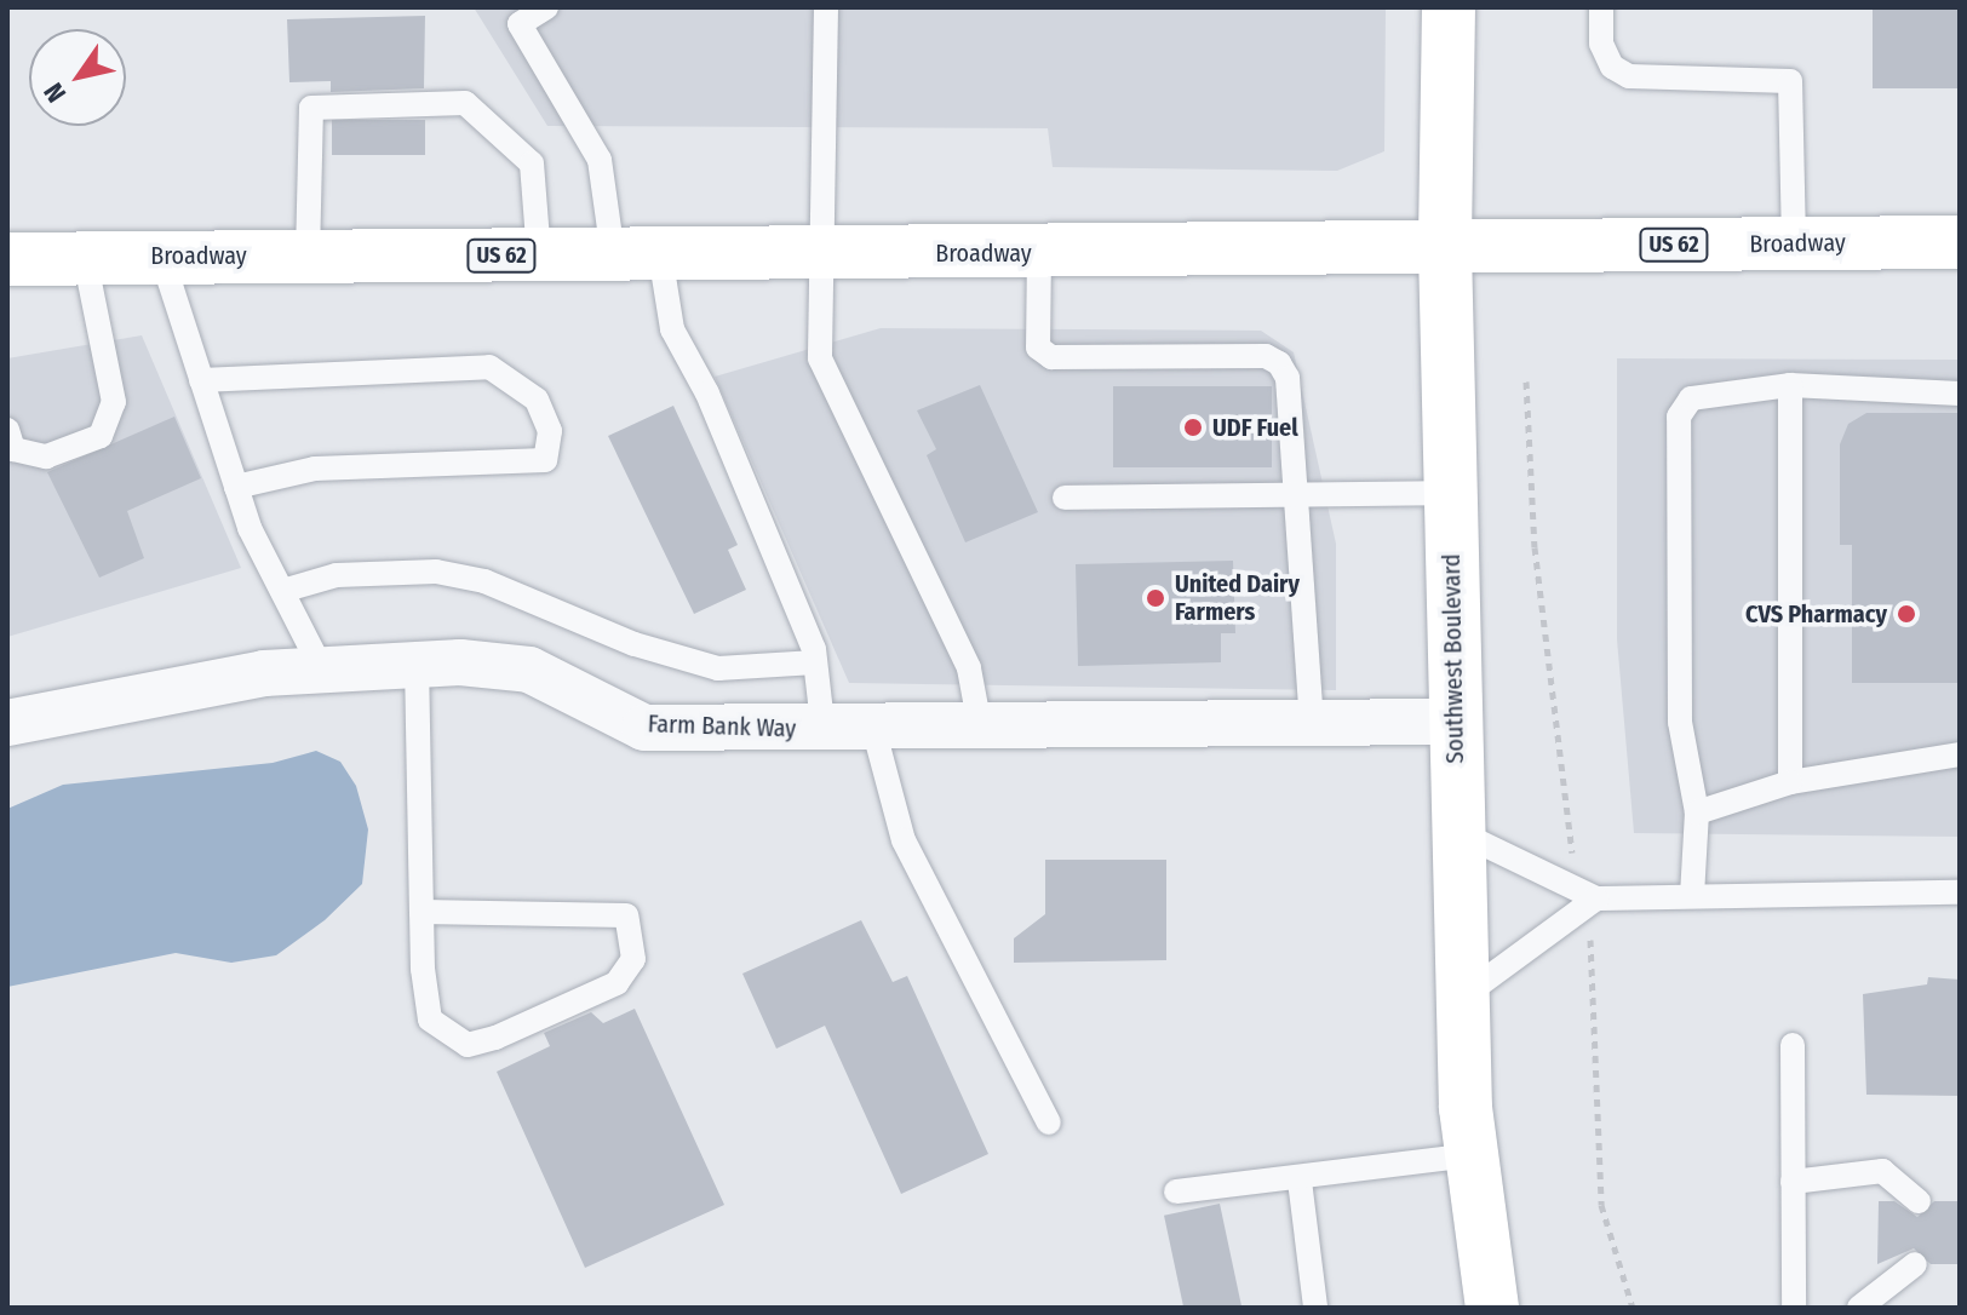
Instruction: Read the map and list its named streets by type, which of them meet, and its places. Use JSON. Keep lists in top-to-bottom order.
{
  "streets": {
    "main road": ["Broadway", "US 62", "Southwest Boulevard"],
    "street": ["Farm Bank Way"]
  },
  "crossings": [
    ["Broadway", "Southwest Boulevard"],
    ["Southwest Boulevard", "Farm Bank Way"]
  ],
  "places": ["UDF Fuel", "United Dairy Farmers", "CVS Pharmacy"],
  "north": "bottom left"
}
